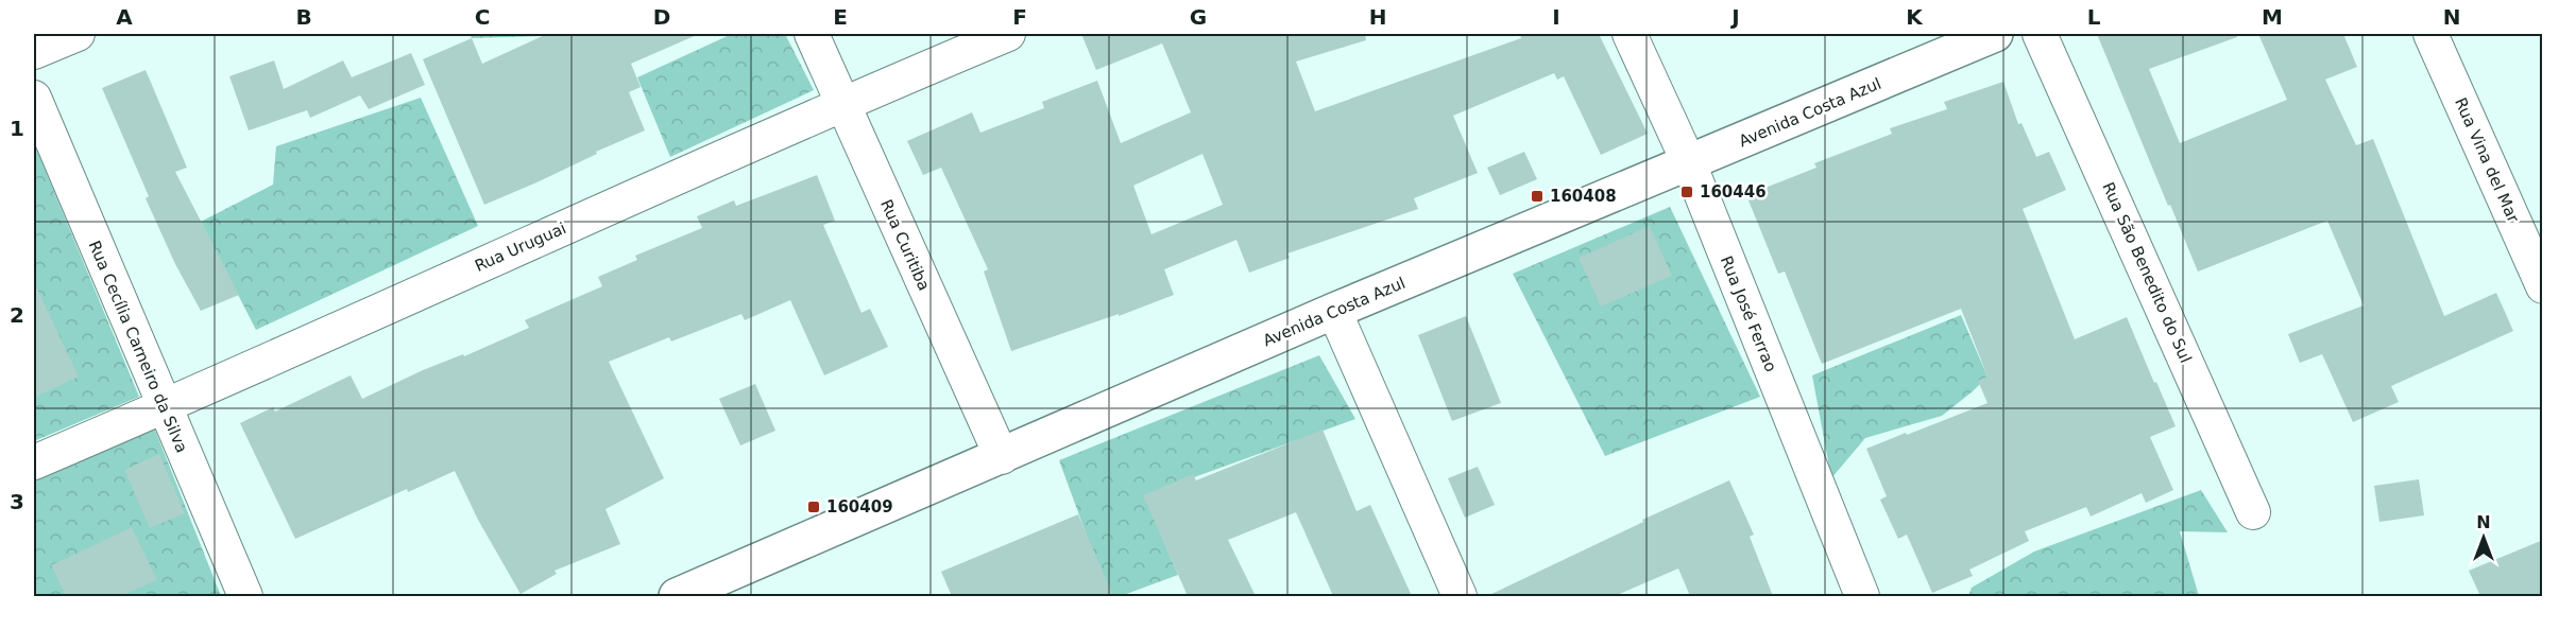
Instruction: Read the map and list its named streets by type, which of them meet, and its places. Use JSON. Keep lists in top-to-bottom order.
{
  "streets": {
    "street": [
      "Avenida Costa Azul",
      "Rua Vina del Mar",
      "Rua Curitiba",
      "Rua Uruguai",
      "Rua São Benedito do Sul",
      "Rua José Ferrao",
      "Rua Cecília Carneiro da Silva"
    ]
  },
  "crossings": [
    ["Avenida Costa Azul", "Rua Curitiba"],
    ["Avenida Costa Azul", "Rua José Ferrao"],
    ["Rua Curitiba", "Rua Uruguai"],
    ["Rua Uruguai", "Rua Cecília Carneiro da Silva"]
  ],
  "places": {
    "transit": ["160446", "160408", "160409"]
  },
  "north": "top",
  "grid": {
    "columns": [
      "A",
      "B",
      "C",
      "D",
      "E",
      "F",
      "G",
      "H",
      "I",
      "J",
      "K",
      "L",
      "M",
      "N"
    ],
    "rows": ["1", "2", "3"]
  }
}
